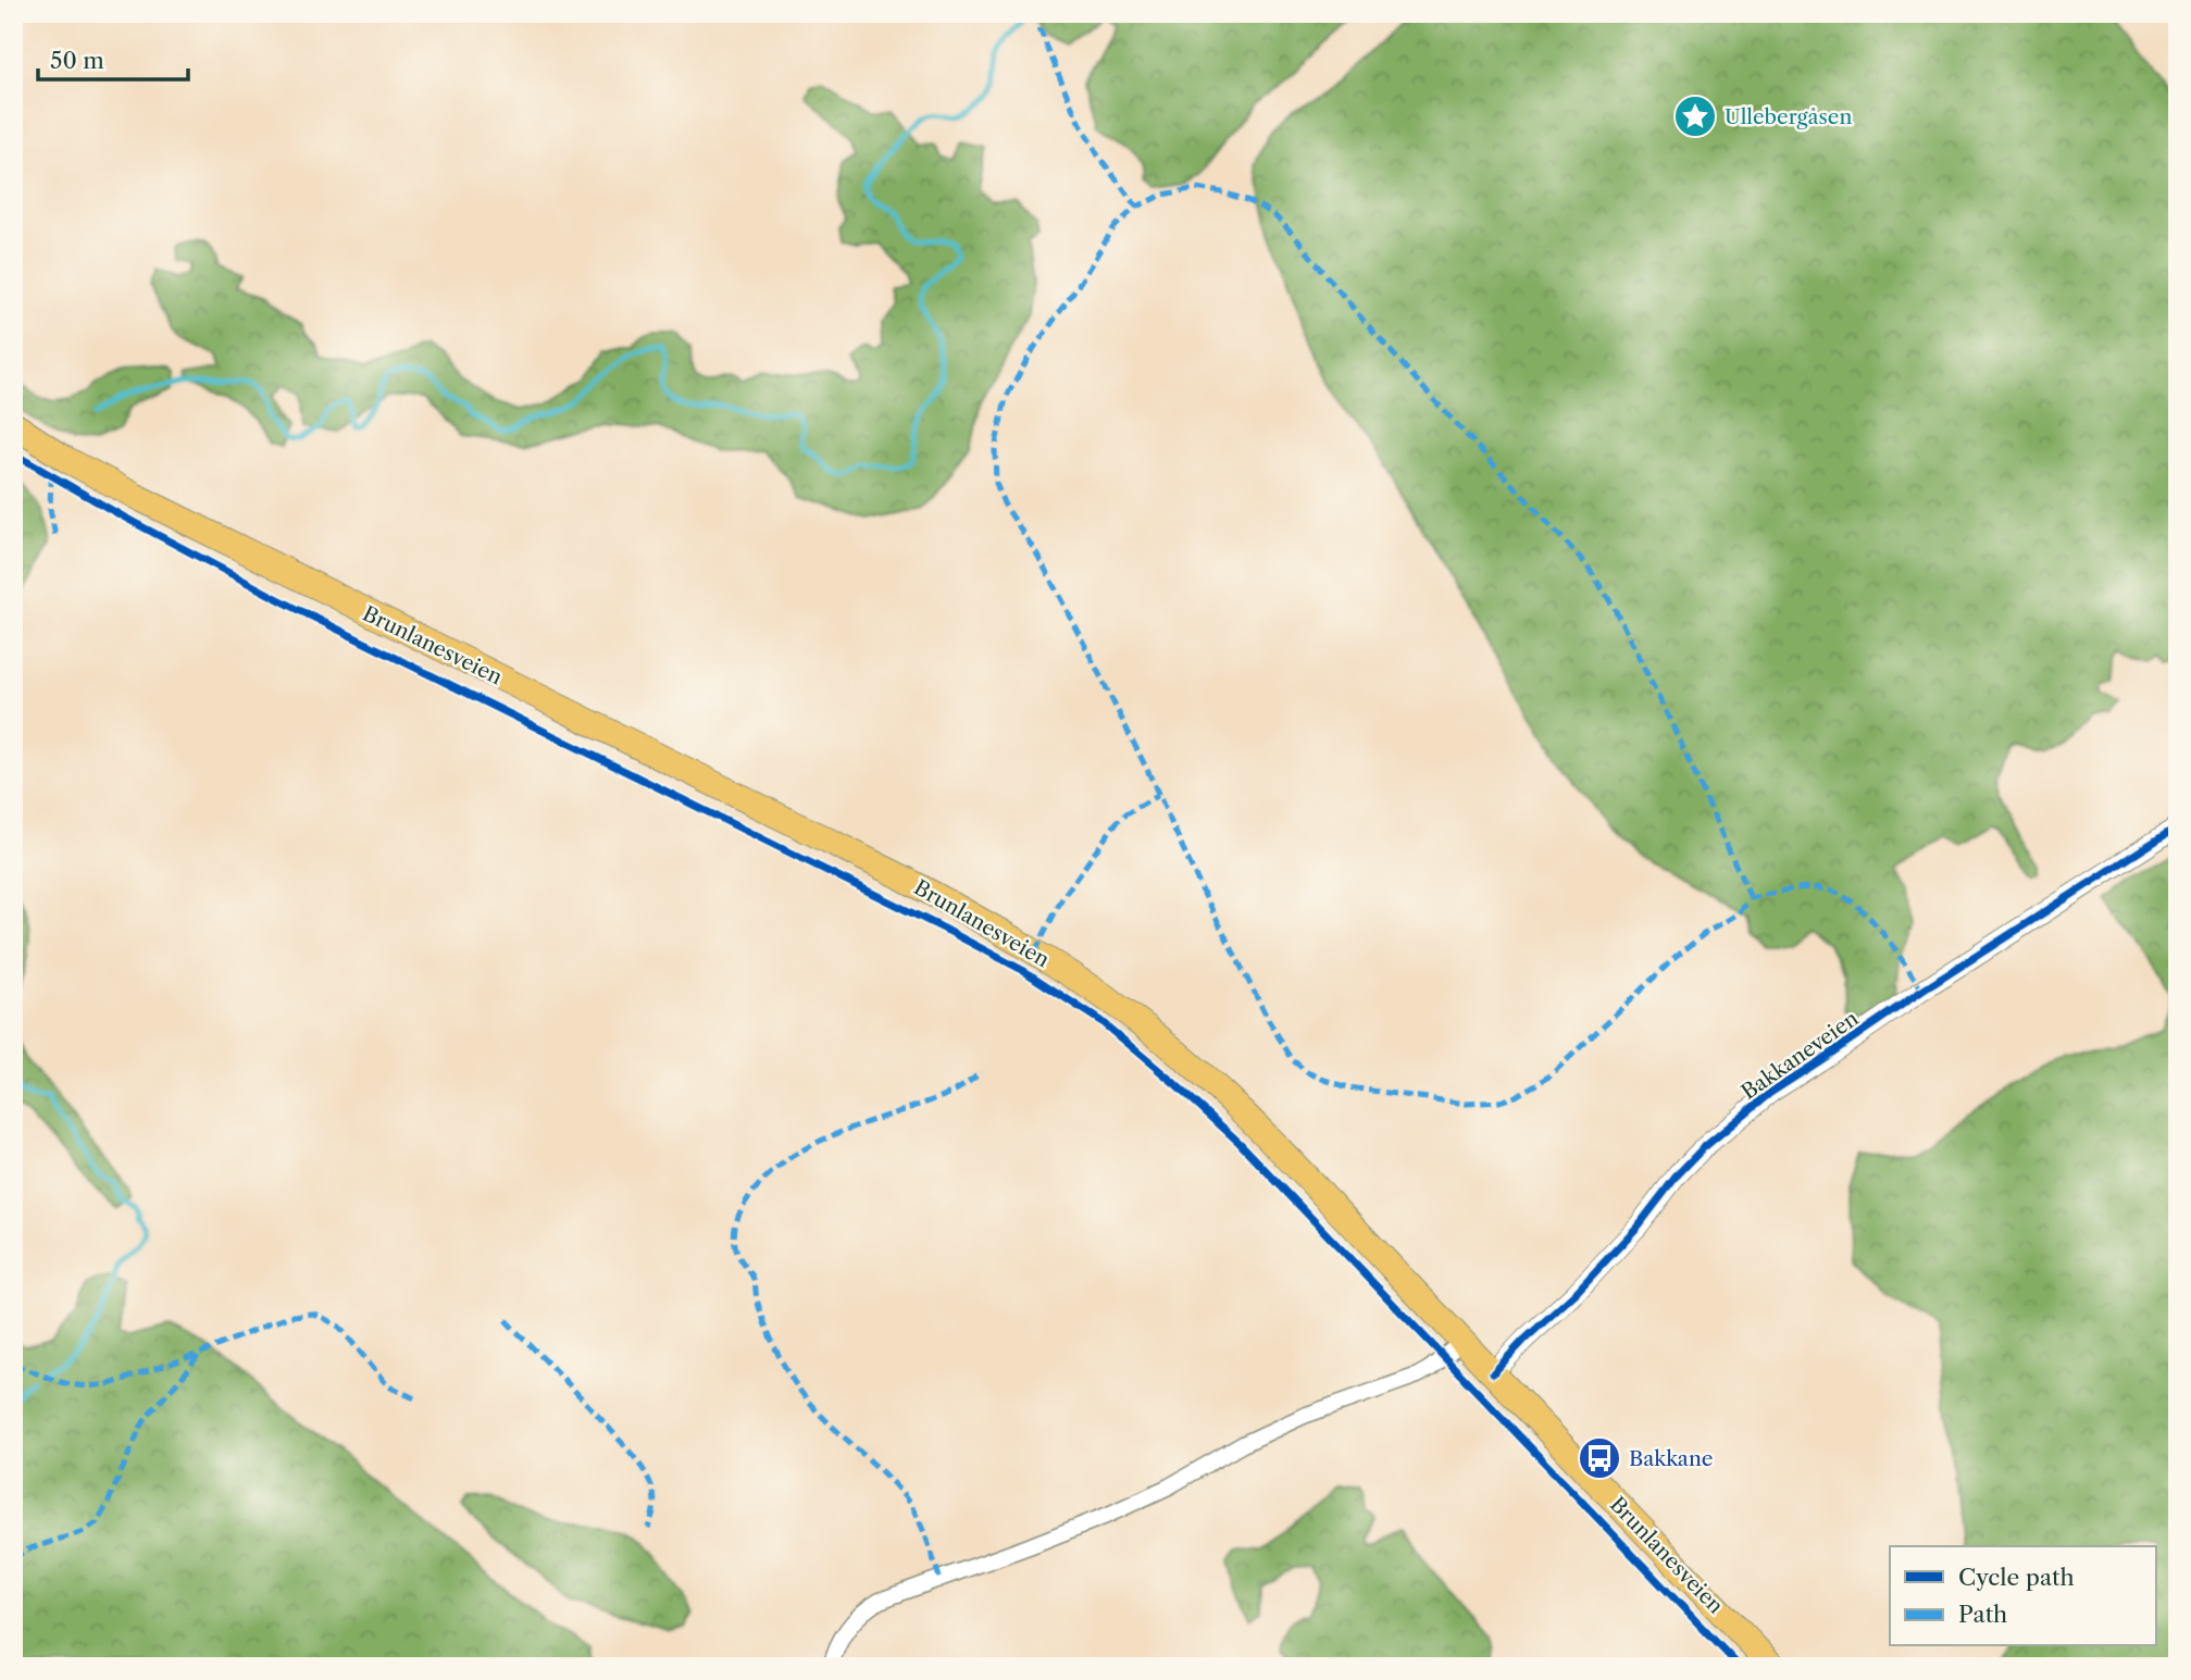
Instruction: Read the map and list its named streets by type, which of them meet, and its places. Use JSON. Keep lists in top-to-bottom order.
{
  "streets": {
    "main road": ["Brunlanesveien"],
    "street": ["Bakkaneveien"]
  },
  "crossings": [
    ["Brunlanesveien", "Bakkaneveien"]
  ],
  "places": {
    "place": ["Ullebergåsen"],
    "bus stop": ["Bakkane"]
  },
  "legend": ["Cycle path", "Path"],
  "scale_bar": "50 m"
}
